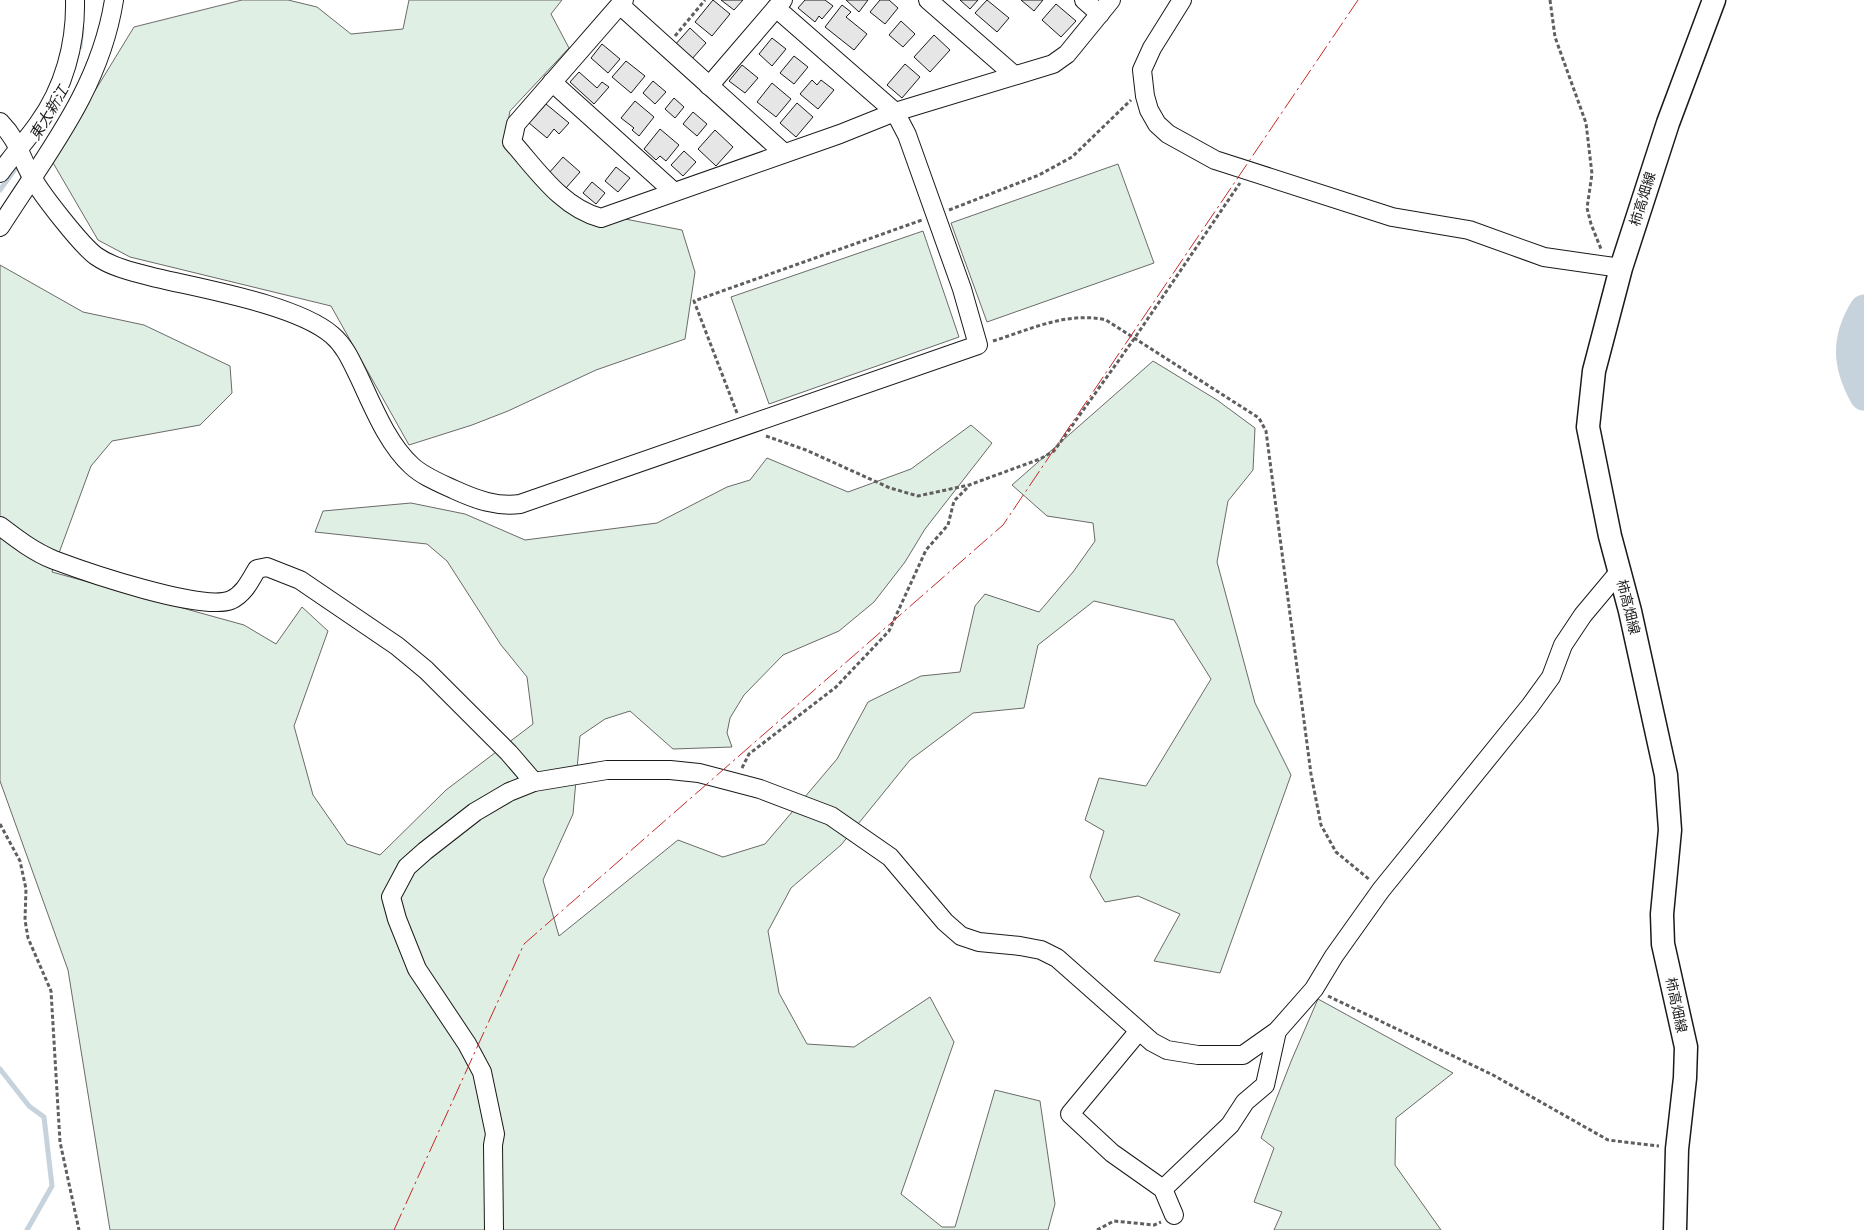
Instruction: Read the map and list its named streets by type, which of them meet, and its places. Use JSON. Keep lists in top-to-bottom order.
{
  "streets": {
    "main road": ["柿高畑線"]
  },
  "water": ["東大新江"]
}
